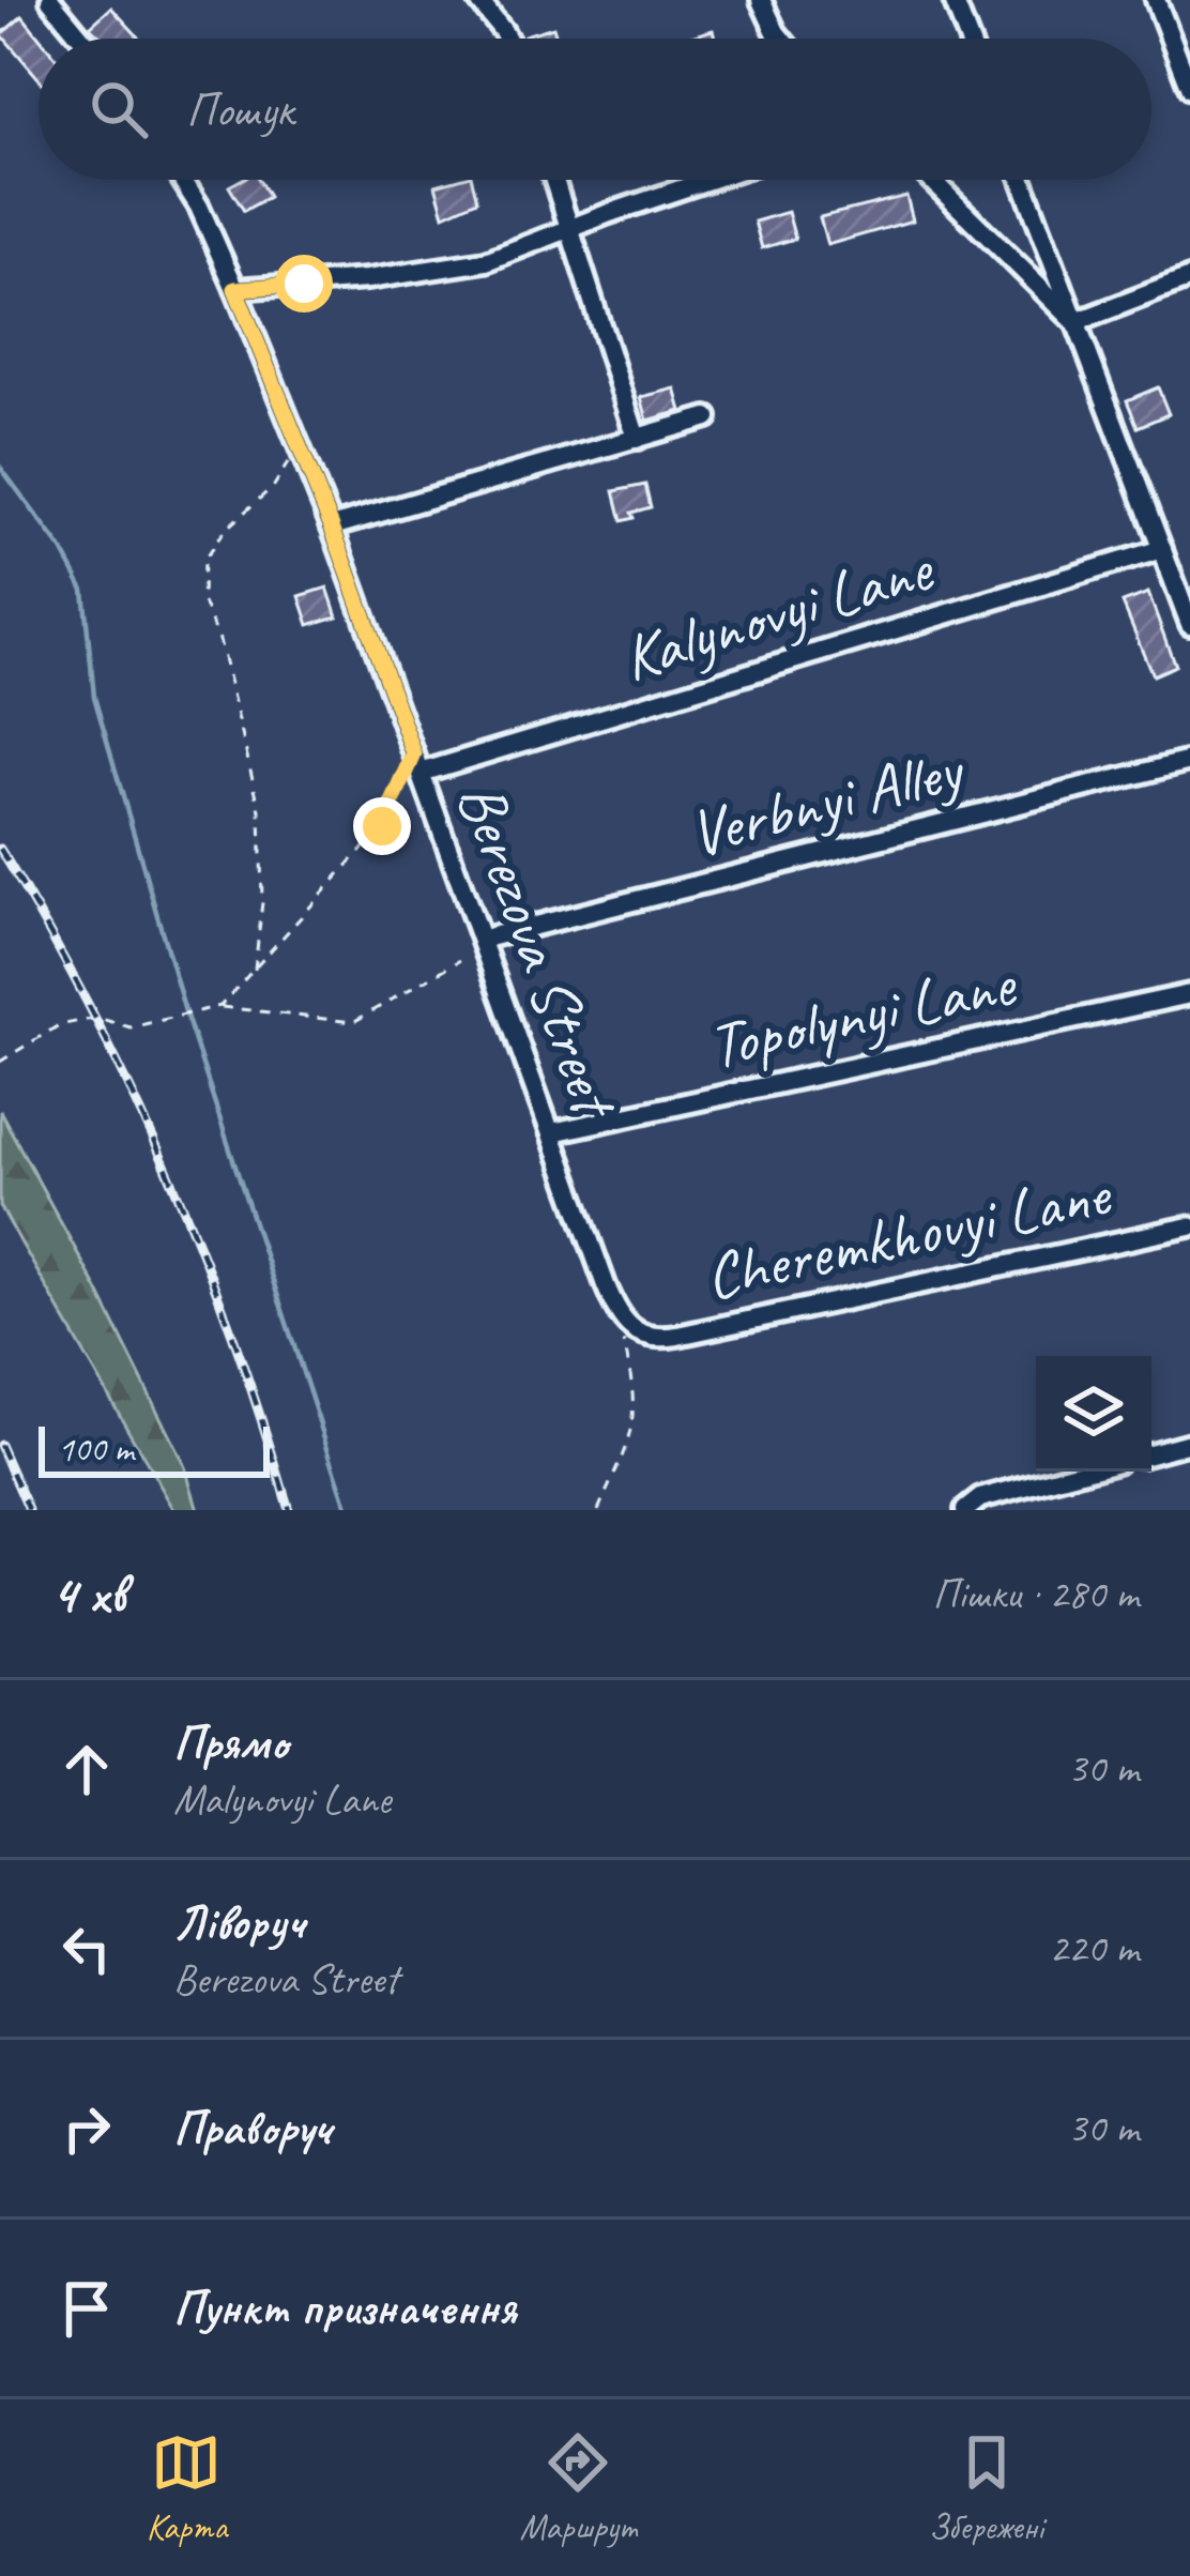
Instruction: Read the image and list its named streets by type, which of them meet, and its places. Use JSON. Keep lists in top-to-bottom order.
{
  "streets": {
    "street": [
      "Kalynovyi Lane",
      "Verbnyi Alley",
      "Berezova Street",
      "Topolynyi Lane",
      "Cheremkhovyi Lane"
    ]
  },
  "crossings": [
    ["Kalynovyi Lane", "Berezova Street"],
    ["Verbnyi Alley", "Berezova Street"],
    ["Berezova Street", "Topolynyi Lane"],
    ["Berezova Street", "Cheremkhovyi Lane"]
  ],
  "scale_bar": "100 m",
  "page": {
    "search": "Пошук",
    "scale": "100 m",
    "heading": ["4 хв", "Пішки · 280 m"],
    "list": [
      ["Прямо", "Malynovyi Lane", "30 m"],
      ["Ліворуч", "Berezova Street", "220 m"],
      ["Праворуч", "30 m"],
      "Пункт призначення"
    ],
    "nav": ["Карта", "Маршрут", "Збережені"]
  }
}
